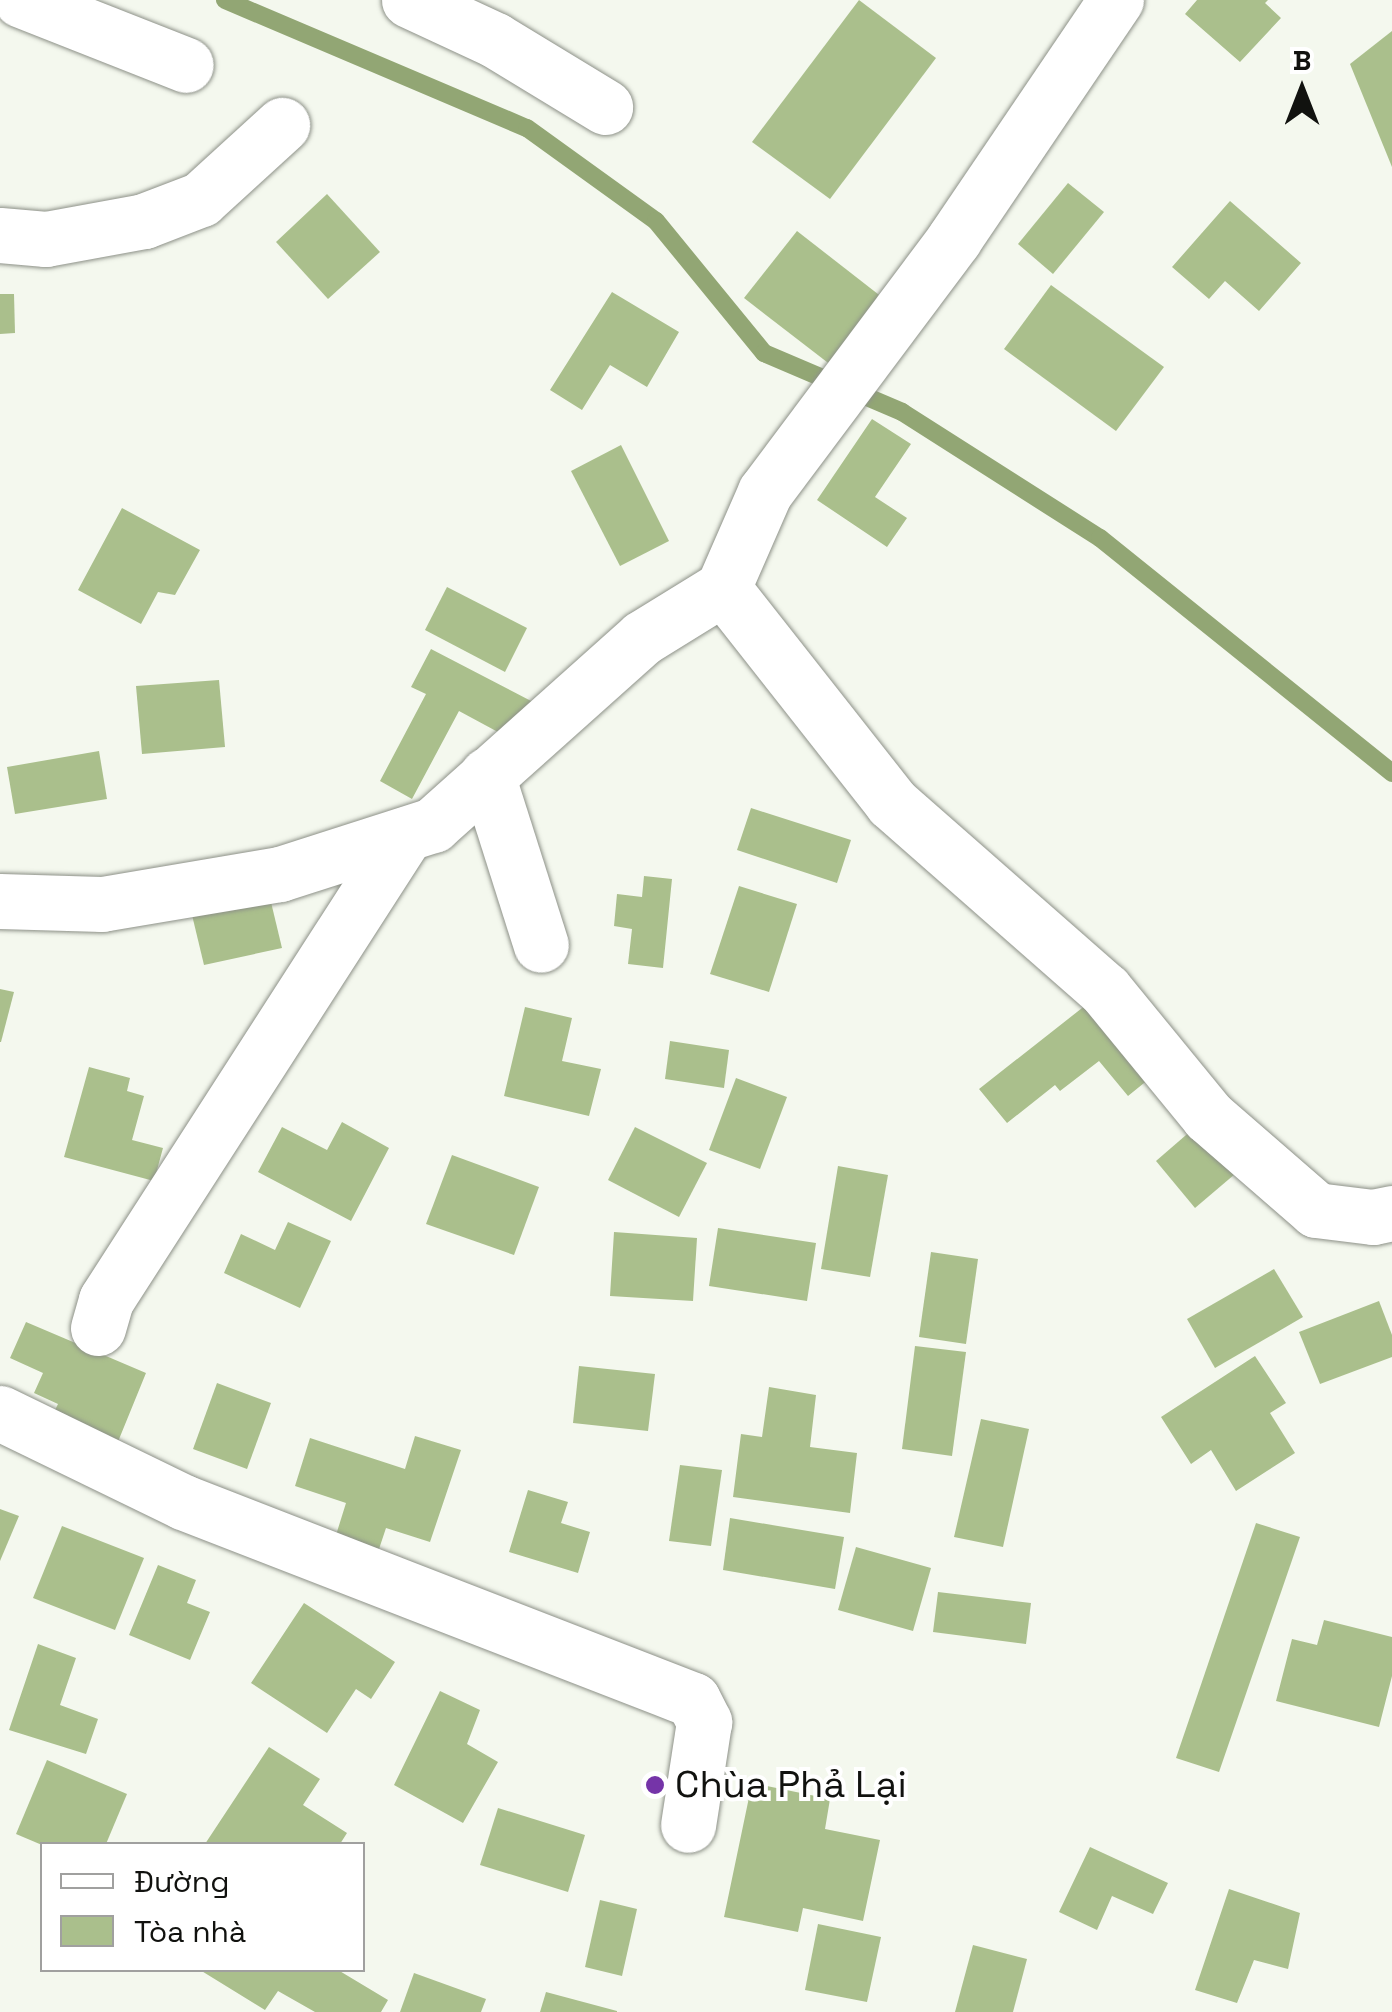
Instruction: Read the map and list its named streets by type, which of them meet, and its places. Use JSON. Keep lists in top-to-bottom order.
{
  "places": ["Chùa Phả Lại"],
  "legend": ["Đường", "Tòa nhà"],
  "north": "top"
}
